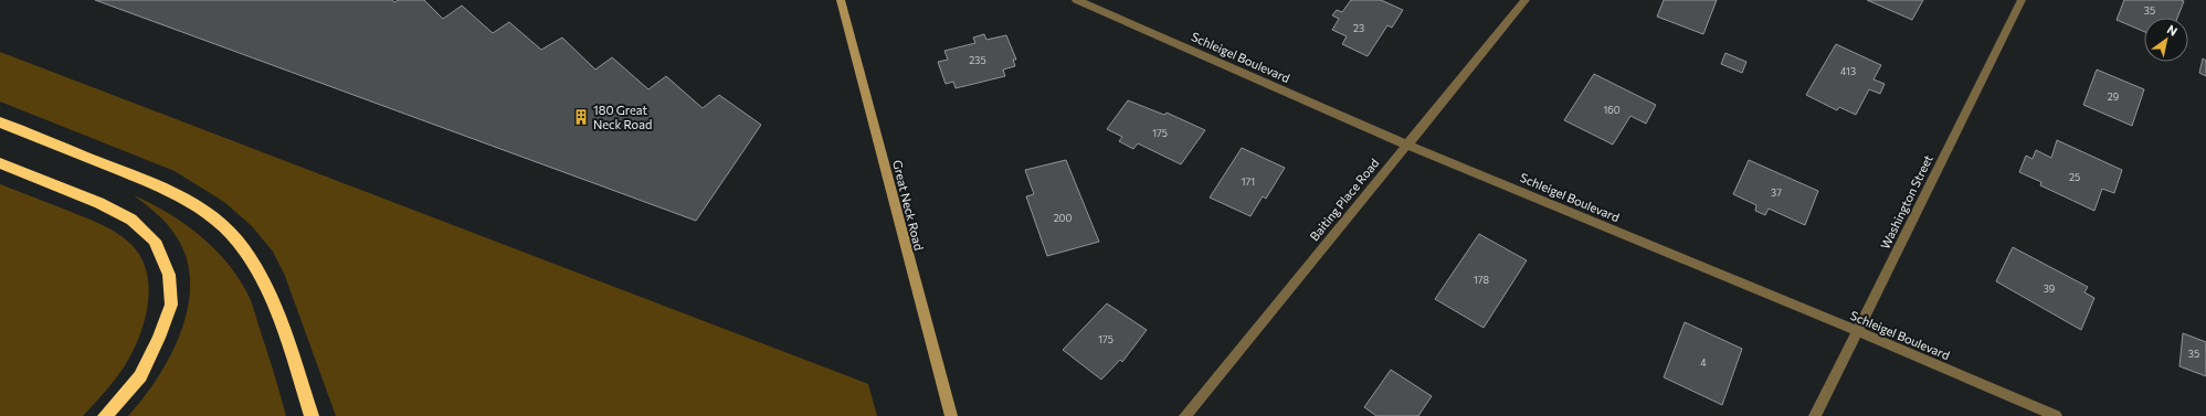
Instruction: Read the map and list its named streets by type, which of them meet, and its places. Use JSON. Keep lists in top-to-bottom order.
{
  "streets": {
    "main road": ["Great Neck Road"],
    "street": ["Schleigel Boulevard", "Baiting Place Road", "Washington Street"]
  },
  "crossings": [
    ["Schleigel Boulevard", "Baiting Place Road"],
    ["Schleigel Boulevard", "Washington Street"]
  ],
  "places": {
    "building": ["180 Great Neck Road"]
  },
  "house_numbers": [
    "35",
    "23",
    "235",
    "413",
    "29",
    "160",
    "175",
    "25",
    "171",
    "37",
    "200",
    "178",
    "39",
    "175",
    "35",
    "4"
  ],
  "north": "top right"
}
